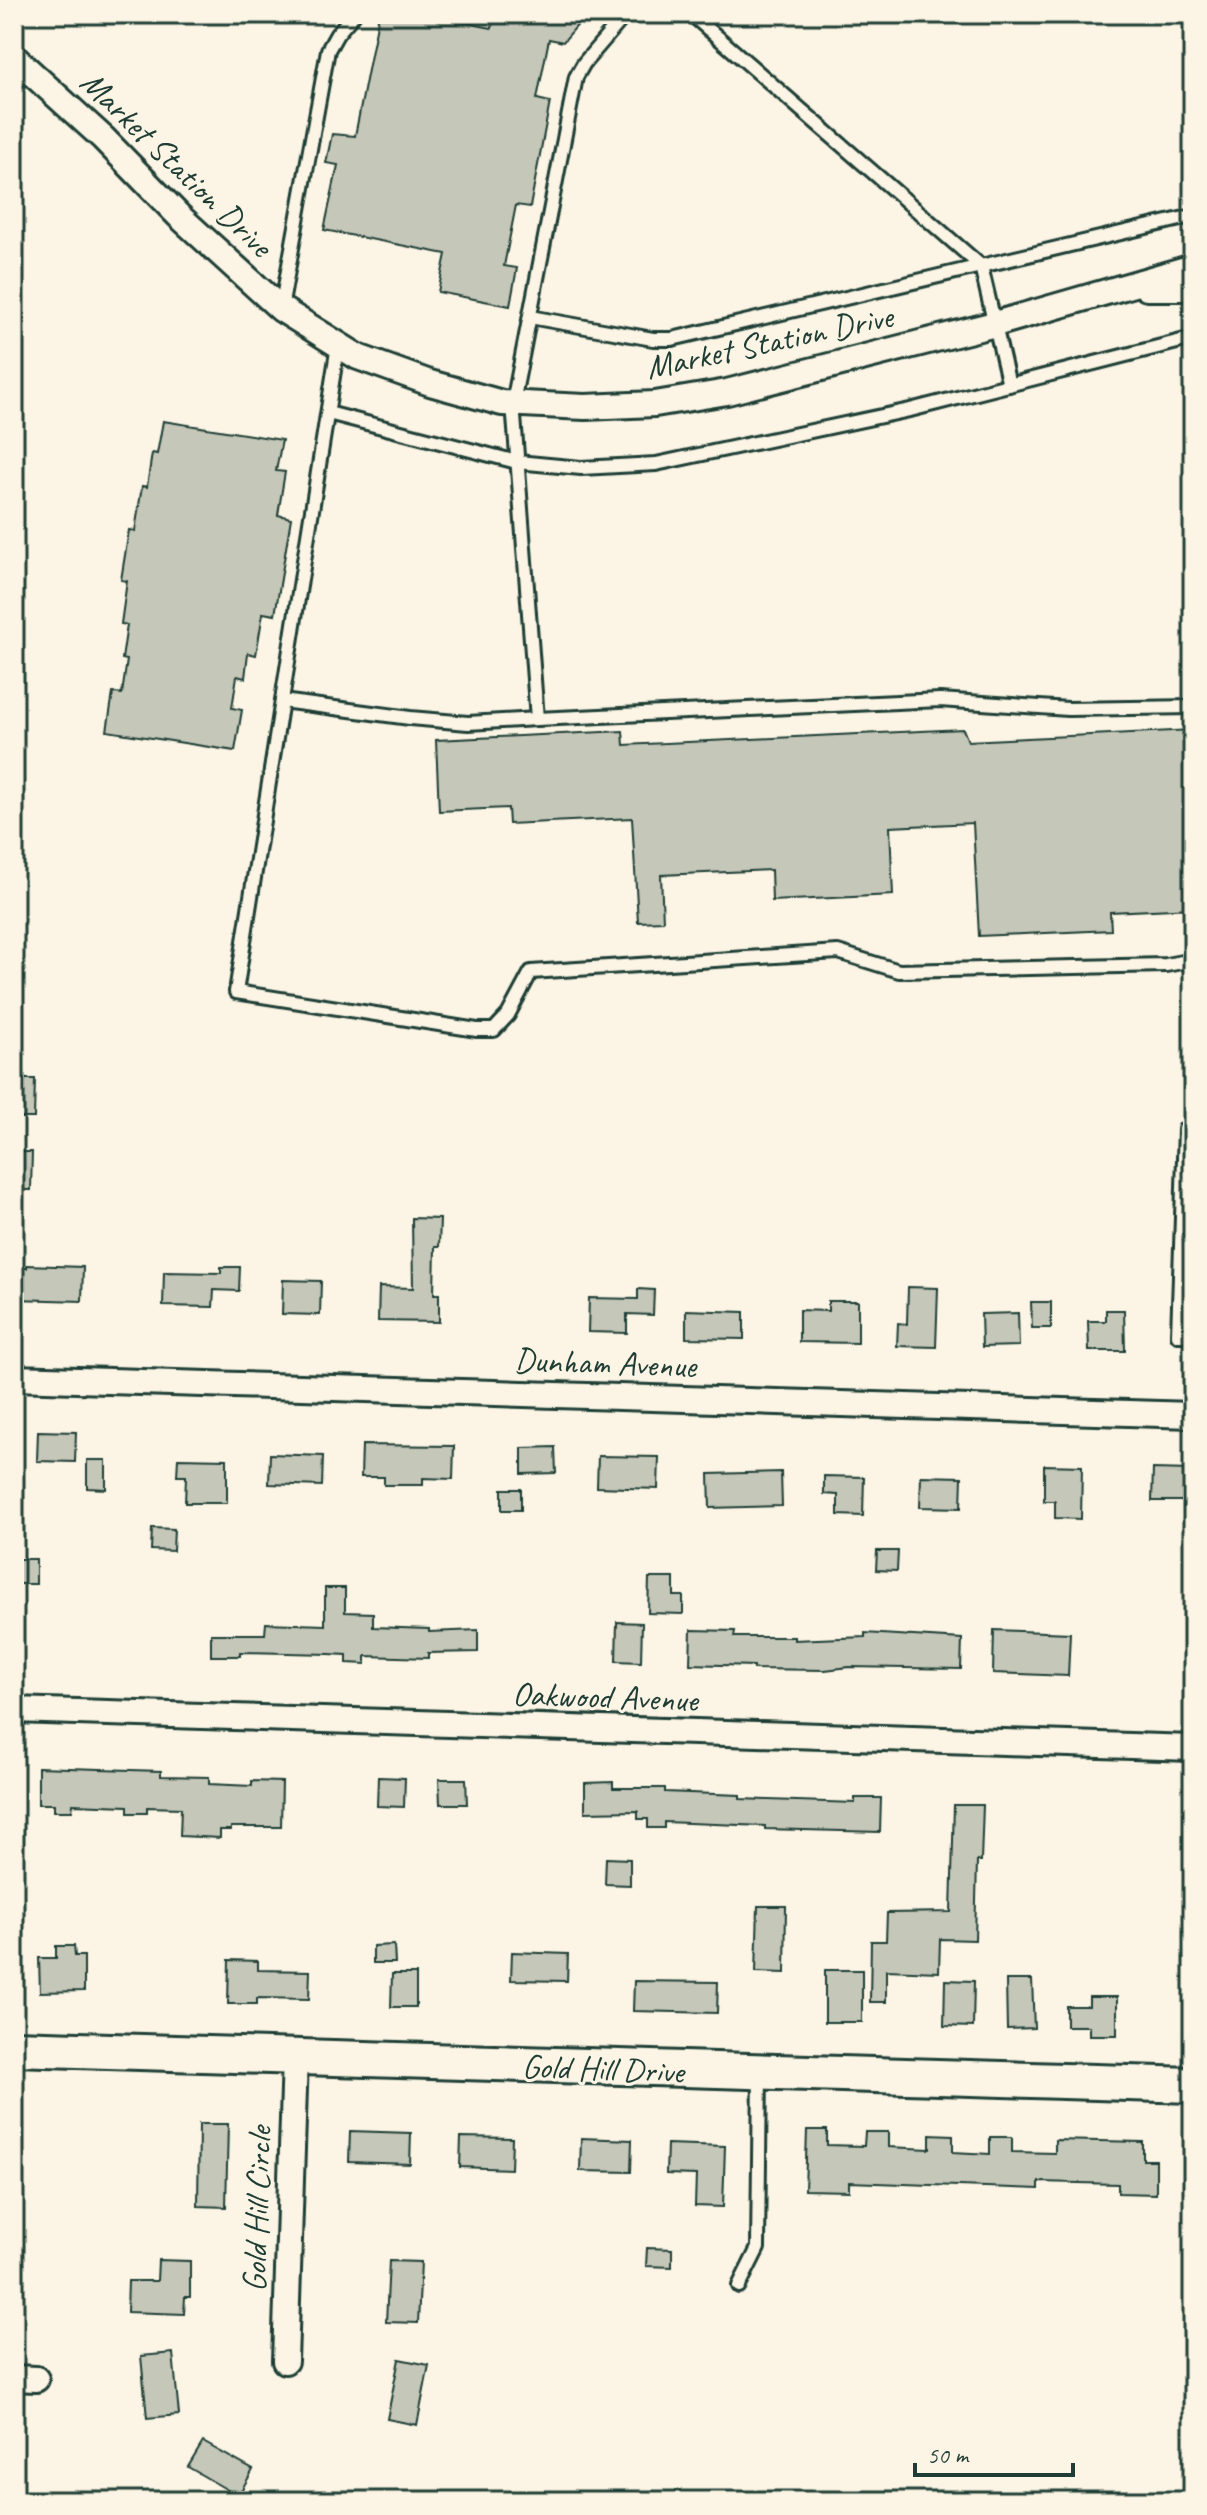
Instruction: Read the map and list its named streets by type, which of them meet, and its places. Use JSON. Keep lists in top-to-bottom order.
{
  "streets": {
    "street": [
      "Market Station Drive",
      "Dunham Avenue",
      "Oakwood Avenue",
      "Gold Hill Drive",
      "Gold Hill Circle"
    ]
  },
  "crossings": [
    ["Gold Hill Drive", "Gold Hill Circle"]
  ],
  "scale_bar": "50 m"
}
